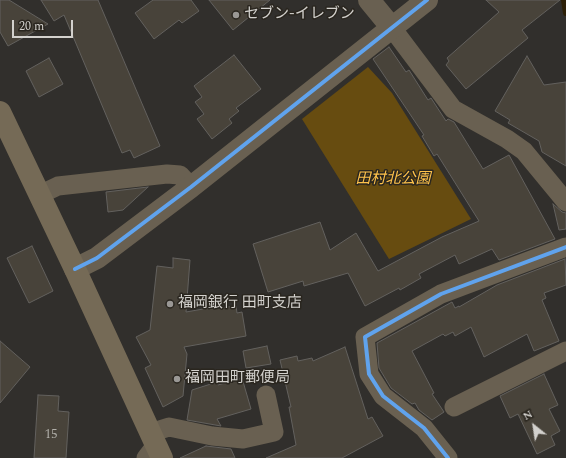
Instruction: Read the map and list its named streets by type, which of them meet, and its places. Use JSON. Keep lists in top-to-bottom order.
{
  "parks": ["田村北公園"],
  "places": ["セブン-イレブン", "福岡銀行 田町支店", "福岡田町郵便局"],
  "house_numbers": ["15"],
  "scale_bar": "20 m",
  "north": "top left"
}
